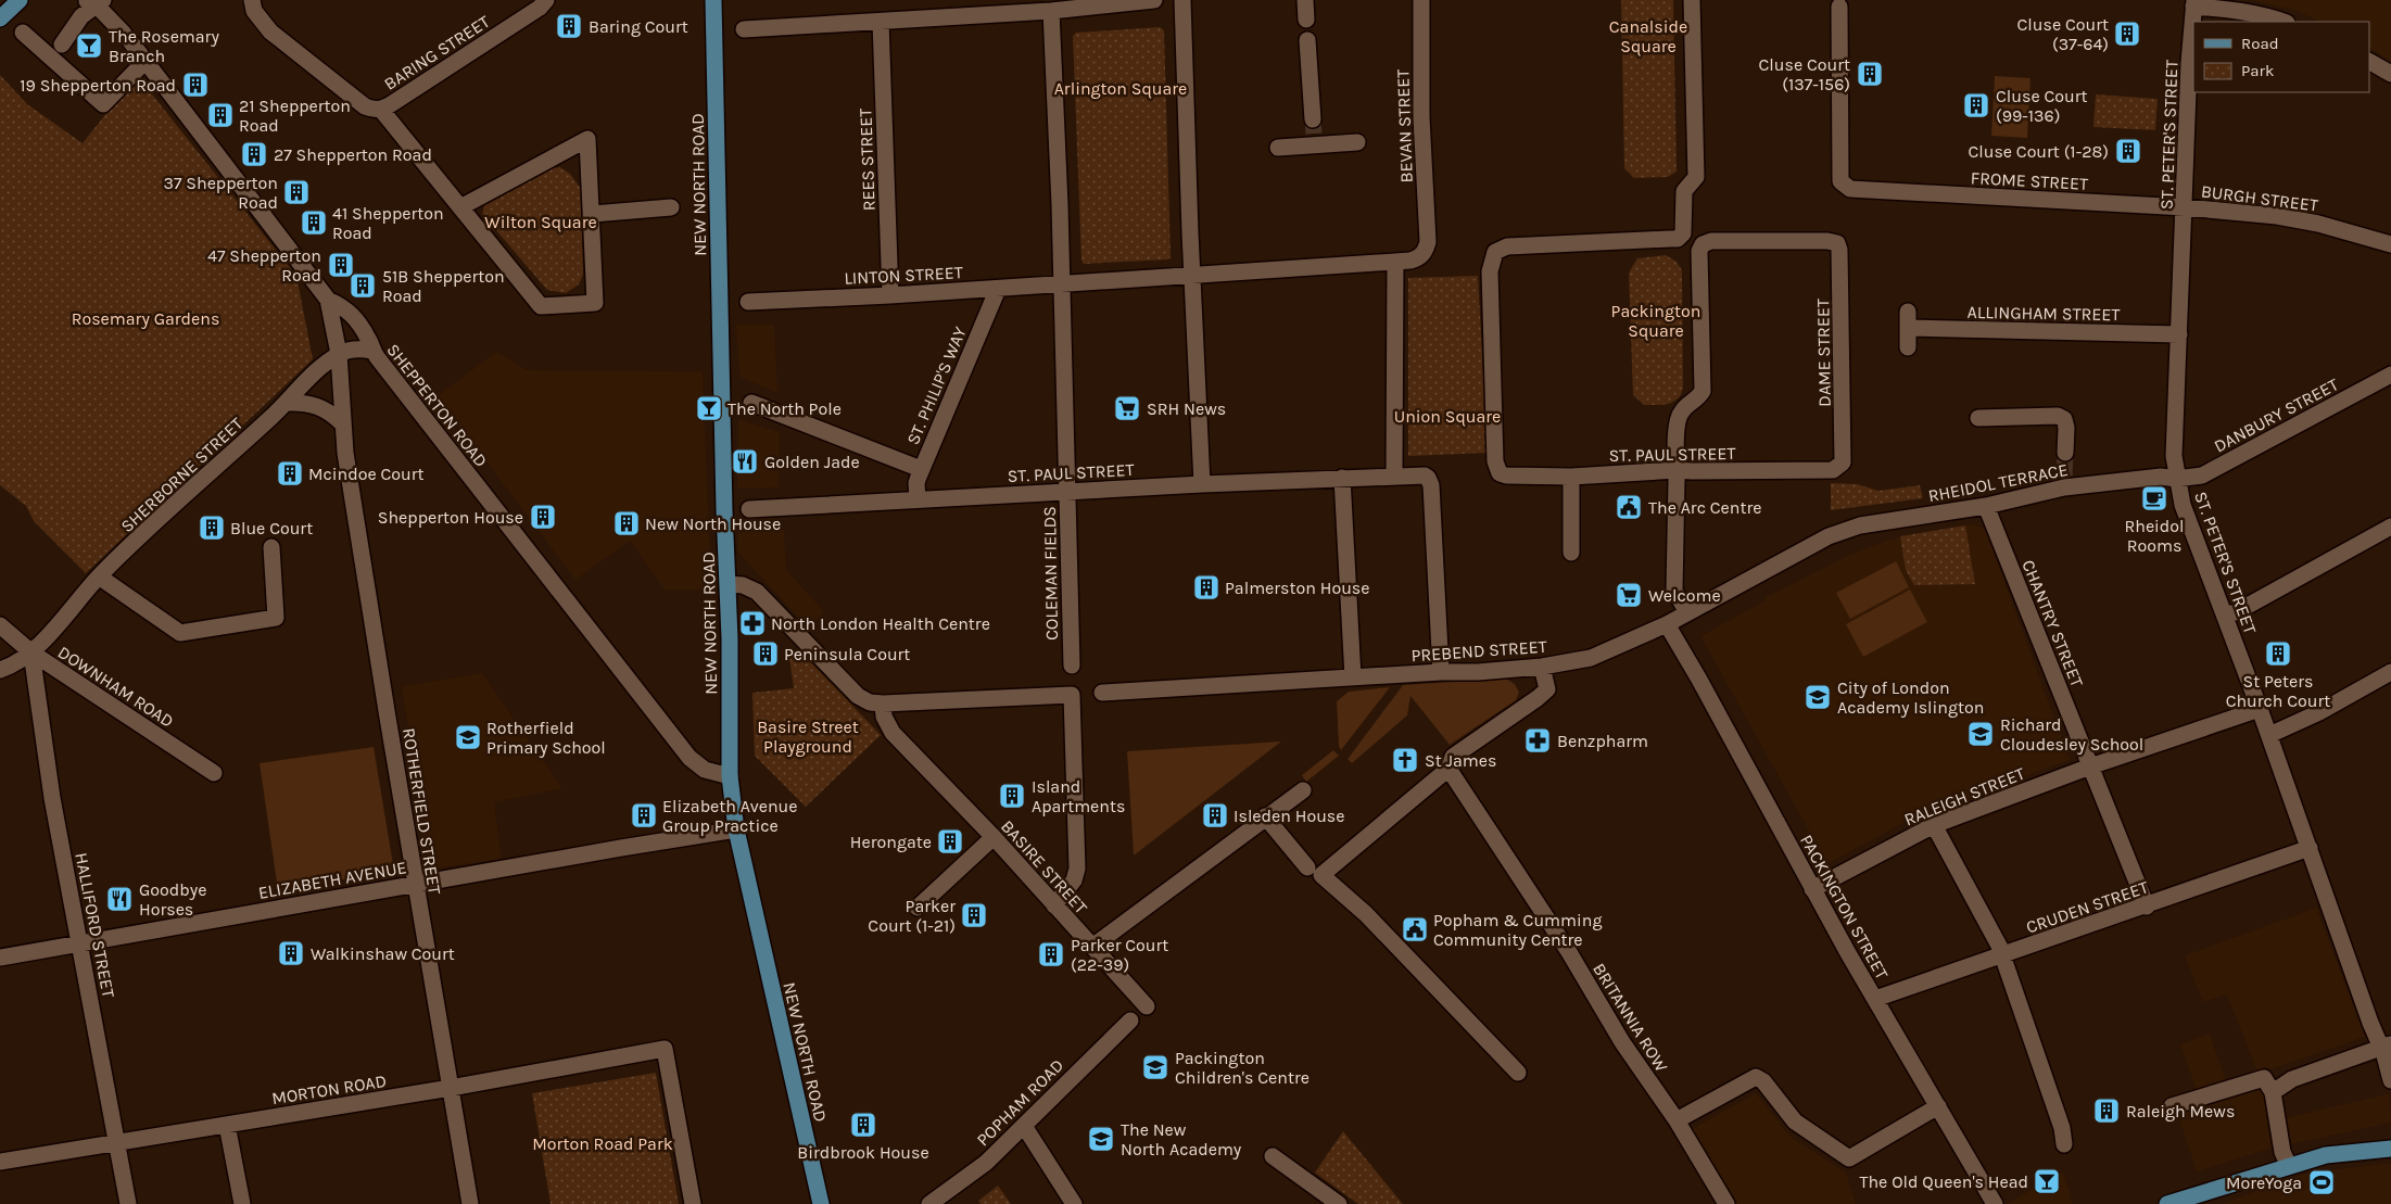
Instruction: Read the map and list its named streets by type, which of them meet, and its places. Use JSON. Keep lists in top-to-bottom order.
{
  "streets": {
    "main road": ["NEW NORTH ROAD"],
    "street": [
      "BARING STREET",
      "BEVAN STREET",
      "ST. PETER'S STREET",
      "REES STREET",
      "FROME STREET",
      "BURGH STREET",
      "LINTON STREET",
      "ALLINGHAM STREET",
      "DAME STREET",
      "ST. PHILIP'S WAY",
      "SHEPPERTON ROAD",
      "DANBURY STREET",
      "ST. PAUL STREET",
      "SHERBORNE STREET",
      "RHEIDOL TERRACE",
      "COLEMAN FIELDS",
      "CHANTRY STREET",
      "PREBEND STREET",
      "DOWNHAM ROAD",
      "RALEIGH STREET",
      "ROTHERFIELD STREET",
      "BASIRE STREET",
      "ELIZABETH AVENUE",
      "PACKINGTON STREET",
      "CRUDEN STREET",
      "HALLIFORD STREET",
      "BRITANNIA ROW",
      "MORTON ROAD",
      "POPHAM ROAD"
    ]
  },
  "crossings": [
    ["ST. PETER'S STREET", "FROME STREET"],
    ["ST. PETER'S STREET", "BURGH STREET"],
    ["ST. PETER'S STREET", "ALLINGHAM STREET"],
    ["ST. PETER'S STREET", "DANBURY STREET"],
    ["ST. PETER'S STREET", "RHEIDOL TERRACE"],
    ["ST. PETER'S STREET", "RALEIGH STREET"],
    ["ST. PETER'S STREET", "CRUDEN STREET"],
    ["REES STREET", "LINTON STREET"],
    ["FROME STREET", "BURGH STREET"],
    ["NEW NORTH ROAD", "SHEPPERTON ROAD"],
    ["NEW NORTH ROAD", "ELIZABETH AVENUE"],
    ["LINTON STREET", "ST. PHILIP'S WAY"],
    ["LINTON STREET", "COLEMAN FIELDS"],
    ["DAME STREET", "ST. PAUL STREET"],
    ["ST. PHILIP'S WAY", "ST. PAUL STREET"],
    ["SHEPPERTON ROAD", "ROTHERFIELD STREET"],
    ["DANBURY STREET", "RHEIDOL TERRACE"],
    ["ST. PAUL STREET", "COLEMAN FIELDS"],
    ["SHERBORNE STREET", "DOWNHAM ROAD"],
    ["SHERBORNE STREET", "ROTHERFIELD STREET"],
    ["SHERBORNE STREET", "HALLIFORD STREET"],
    ["RHEIDOL TERRACE", "CHANTRY STREET"],
    ["RHEIDOL TERRACE", "PREBEND STREET"],
    ["CHANTRY STREET", "RALEIGH STREET"],
    ["CHANTRY STREET", "CRUDEN STREET"],
    ["PREBEND STREET", "PACKINGTON STREET"],
    ["DOWNHAM ROAD", "HALLIFORD STREET"],
    ["RALEIGH STREET", "PACKINGTON STREET"],
    ["ROTHERFIELD STREET", "ELIZABETH AVENUE"],
    ["ROTHERFIELD STREET", "MORTON ROAD"],
    ["ELIZABETH AVENUE", "HALLIFORD STREET"],
    ["PACKINGTON STREET", "CRUDEN STREET"],
    ["HALLIFORD STREET", "MORTON ROAD"]
  ],
  "parks": [
    "Canalside Square",
    "Arlington Square",
    "Wilton Square",
    "Packington Square",
    "Rosemary Gardens",
    "Union Square",
    "Basire Street Playground",
    "Morton Road Park"
  ],
  "places": {
    "building": [
      "Baring Court",
      "Cluse Court (37-64)",
      "Cluse Court (137-156)",
      "19 Shepperton Road",
      "Cluse Court (99-136)",
      "21 Shepperton Road",
      "Cluse Court (1-28)",
      "27 Shepperton Road",
      "37 Shepperton Road",
      "41 Shepperton Road",
      "47 Shepperton Road",
      "51B Shepperton Road",
      "Mcindoe Court",
      "Shepperton House",
      "New North House",
      "Blue Court",
      "Palmerston House",
      "Peninsula Court",
      "St Peters Church Court",
      "Island Apartments",
      "Elizabeth Avenue Group Practice",
      "Isleden House",
      "Herongate",
      "Parker Court (1-21)",
      "Walkinshaw Court",
      "Parker Court (22-39)",
      "Raleigh Mews",
      "Birdbrook House"
    ],
    "bar": ["The Rosemary Branch", "The North Pole", "The Old Queen's Head"],
    "supermarket": ["SRH News", "Welcome"],
    "restaurant": ["Golden Jade", "Goodbye Horses"],
    "cafe": ["Rheidol Rooms"],
    "public building": ["The Arc Centre", "Popham & Cumming Community Centre"],
    "pharmacy": ["North London Health Centre", "Benzpharm"],
    "school or university": [
      "City of London Academy Islington",
      "Richard Cloudesley School",
      "Rotherfield Primary School",
      "Packington Children's Centre",
      "The New North Academy"
    ],
    "church": ["St James"],
    "sports": ["MoreYoga"]
  },
  "legend": ["Road", "Park"]
}
